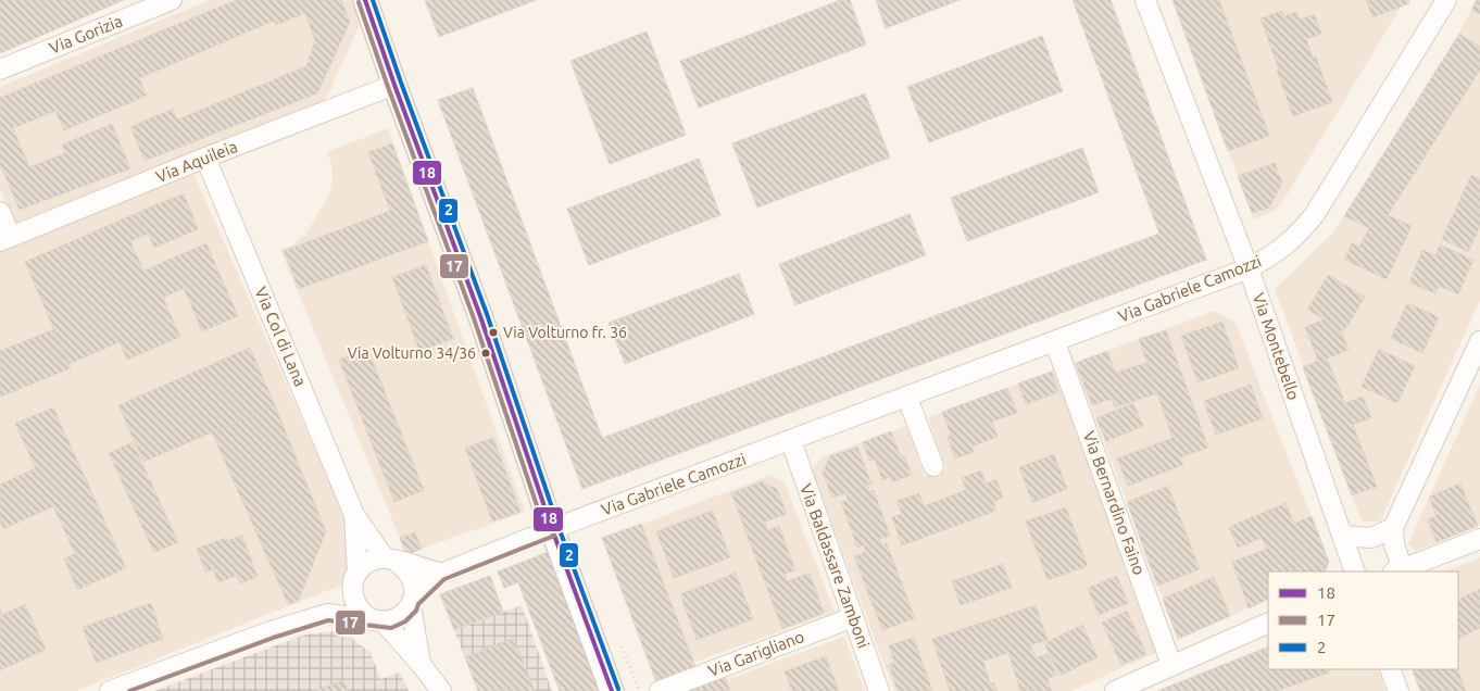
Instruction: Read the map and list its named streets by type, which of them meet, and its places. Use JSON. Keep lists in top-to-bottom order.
{
  "streets": {
    "street": [
      "Via Gorizia",
      "Via Aquileia",
      "Via Gabriele Camozzi",
      "Via Col di Lana",
      "Via Montebello",
      "Via Bernardino Faino",
      "Via Baldassare Zamboni",
      "Via Garigliano"
    ]
  },
  "crossings": [
    ["Via Aquileia", "Via Col di Lana"],
    ["Via Gabriele Camozzi", "Via Col di Lana"],
    ["Via Gabriele Camozzi", "Via Montebello"],
    ["Via Gabriele Camozzi", "Via Bernardino Faino"],
    ["Via Gabriele Camozzi", "Via Baldassare Zamboni"],
    ["Via Baldassare Zamboni", "Via Garigliano"]
  ],
  "places": ["Via Volturno fr. 36", "Via Volturno 34/36"],
  "lines": ["transit line 18", "transit line 2", "transit line 17"],
  "legend": ["18", "17", "2"]
}
